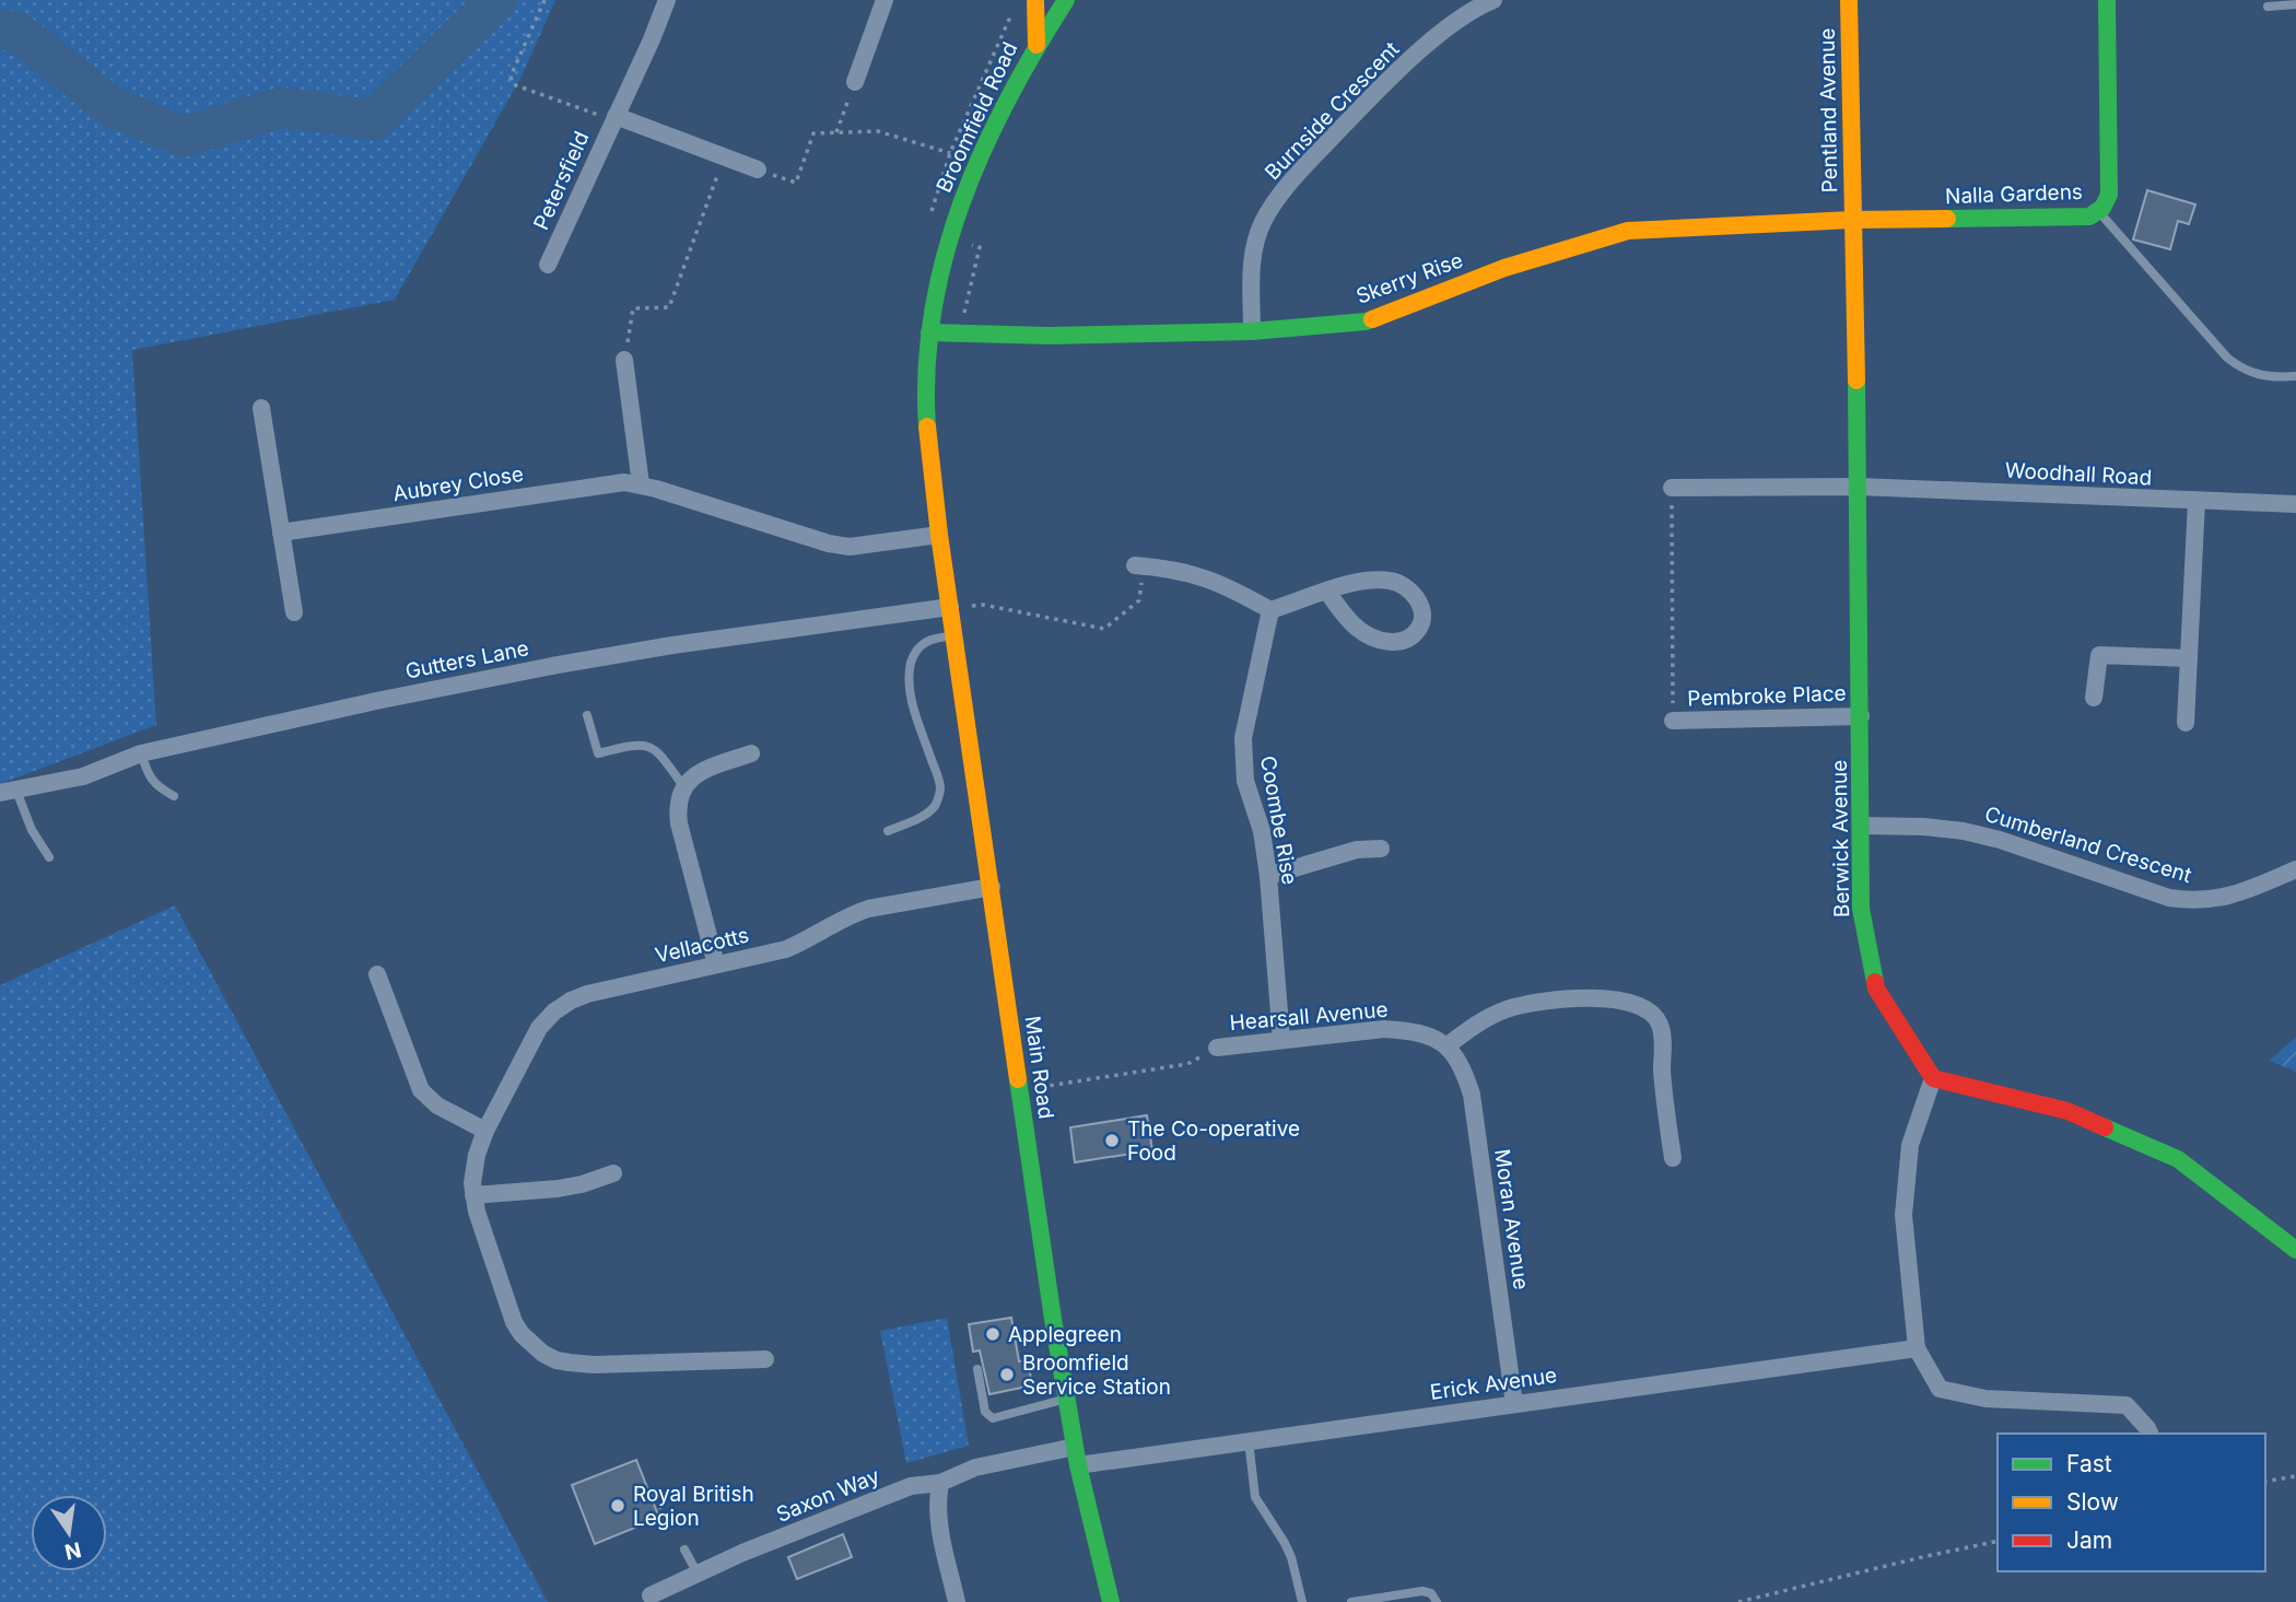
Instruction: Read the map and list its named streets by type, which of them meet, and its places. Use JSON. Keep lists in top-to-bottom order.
{
  "streets": {
    "street": [
      "Burnside Crescent",
      "Pentland Avenue",
      "Broomfield Road",
      "Petersfield",
      "Nalla Gardens",
      "Skerry Rise",
      "Woodhall Road",
      "Aubrey Close",
      "Gutters Lane",
      "Pembroke Place",
      "Coombe Rise",
      "Berwick Avenue",
      "Cumberland Crescent",
      "Vellacotts",
      "Hearsall Avenue",
      "Main Road",
      "Moran Avenue",
      "Erick Avenue",
      "Saxon Way"
    ]
  },
  "crossings": [
    ["Burnside Crescent", "Skerry Rise"],
    ["Pentland Avenue", "Nalla Gardens"],
    ["Pentland Avenue", "Skerry Rise"],
    ["Pentland Avenue", "Berwick Avenue"],
    ["Broomfield Road", "Skerry Rise"],
    ["Broomfield Road", "Aubrey Close"],
    ["Broomfield Road", "Main Road"],
    ["Nalla Gardens", "Skerry Rise"],
    ["Nalla Gardens", "Berwick Avenue"],
    ["Skerry Rise", "Berwick Avenue"],
    ["Woodhall Road", "Berwick Avenue"],
    ["Aubrey Close", "Main Road"],
    ["Gutters Lane", "Main Road"],
    ["Pembroke Place", "Berwick Avenue"],
    ["Coombe Rise", "Hearsall Avenue"],
    ["Berwick Avenue", "Cumberland Crescent"],
    ["Vellacotts", "Main Road"],
    ["Hearsall Avenue", "Moran Avenue"],
    ["Main Road", "Erick Avenue"],
    ["Main Road", "Saxon Way"],
    ["Moran Avenue", "Erick Avenue"]
  ],
  "places": [
    "The Co-operative Food",
    "Applegreen",
    "Broomfield Service Station",
    "Royal British Legion"
  ],
  "legend": ["Fast", "Slow", "Jam"],
  "north": "bottom"
}
